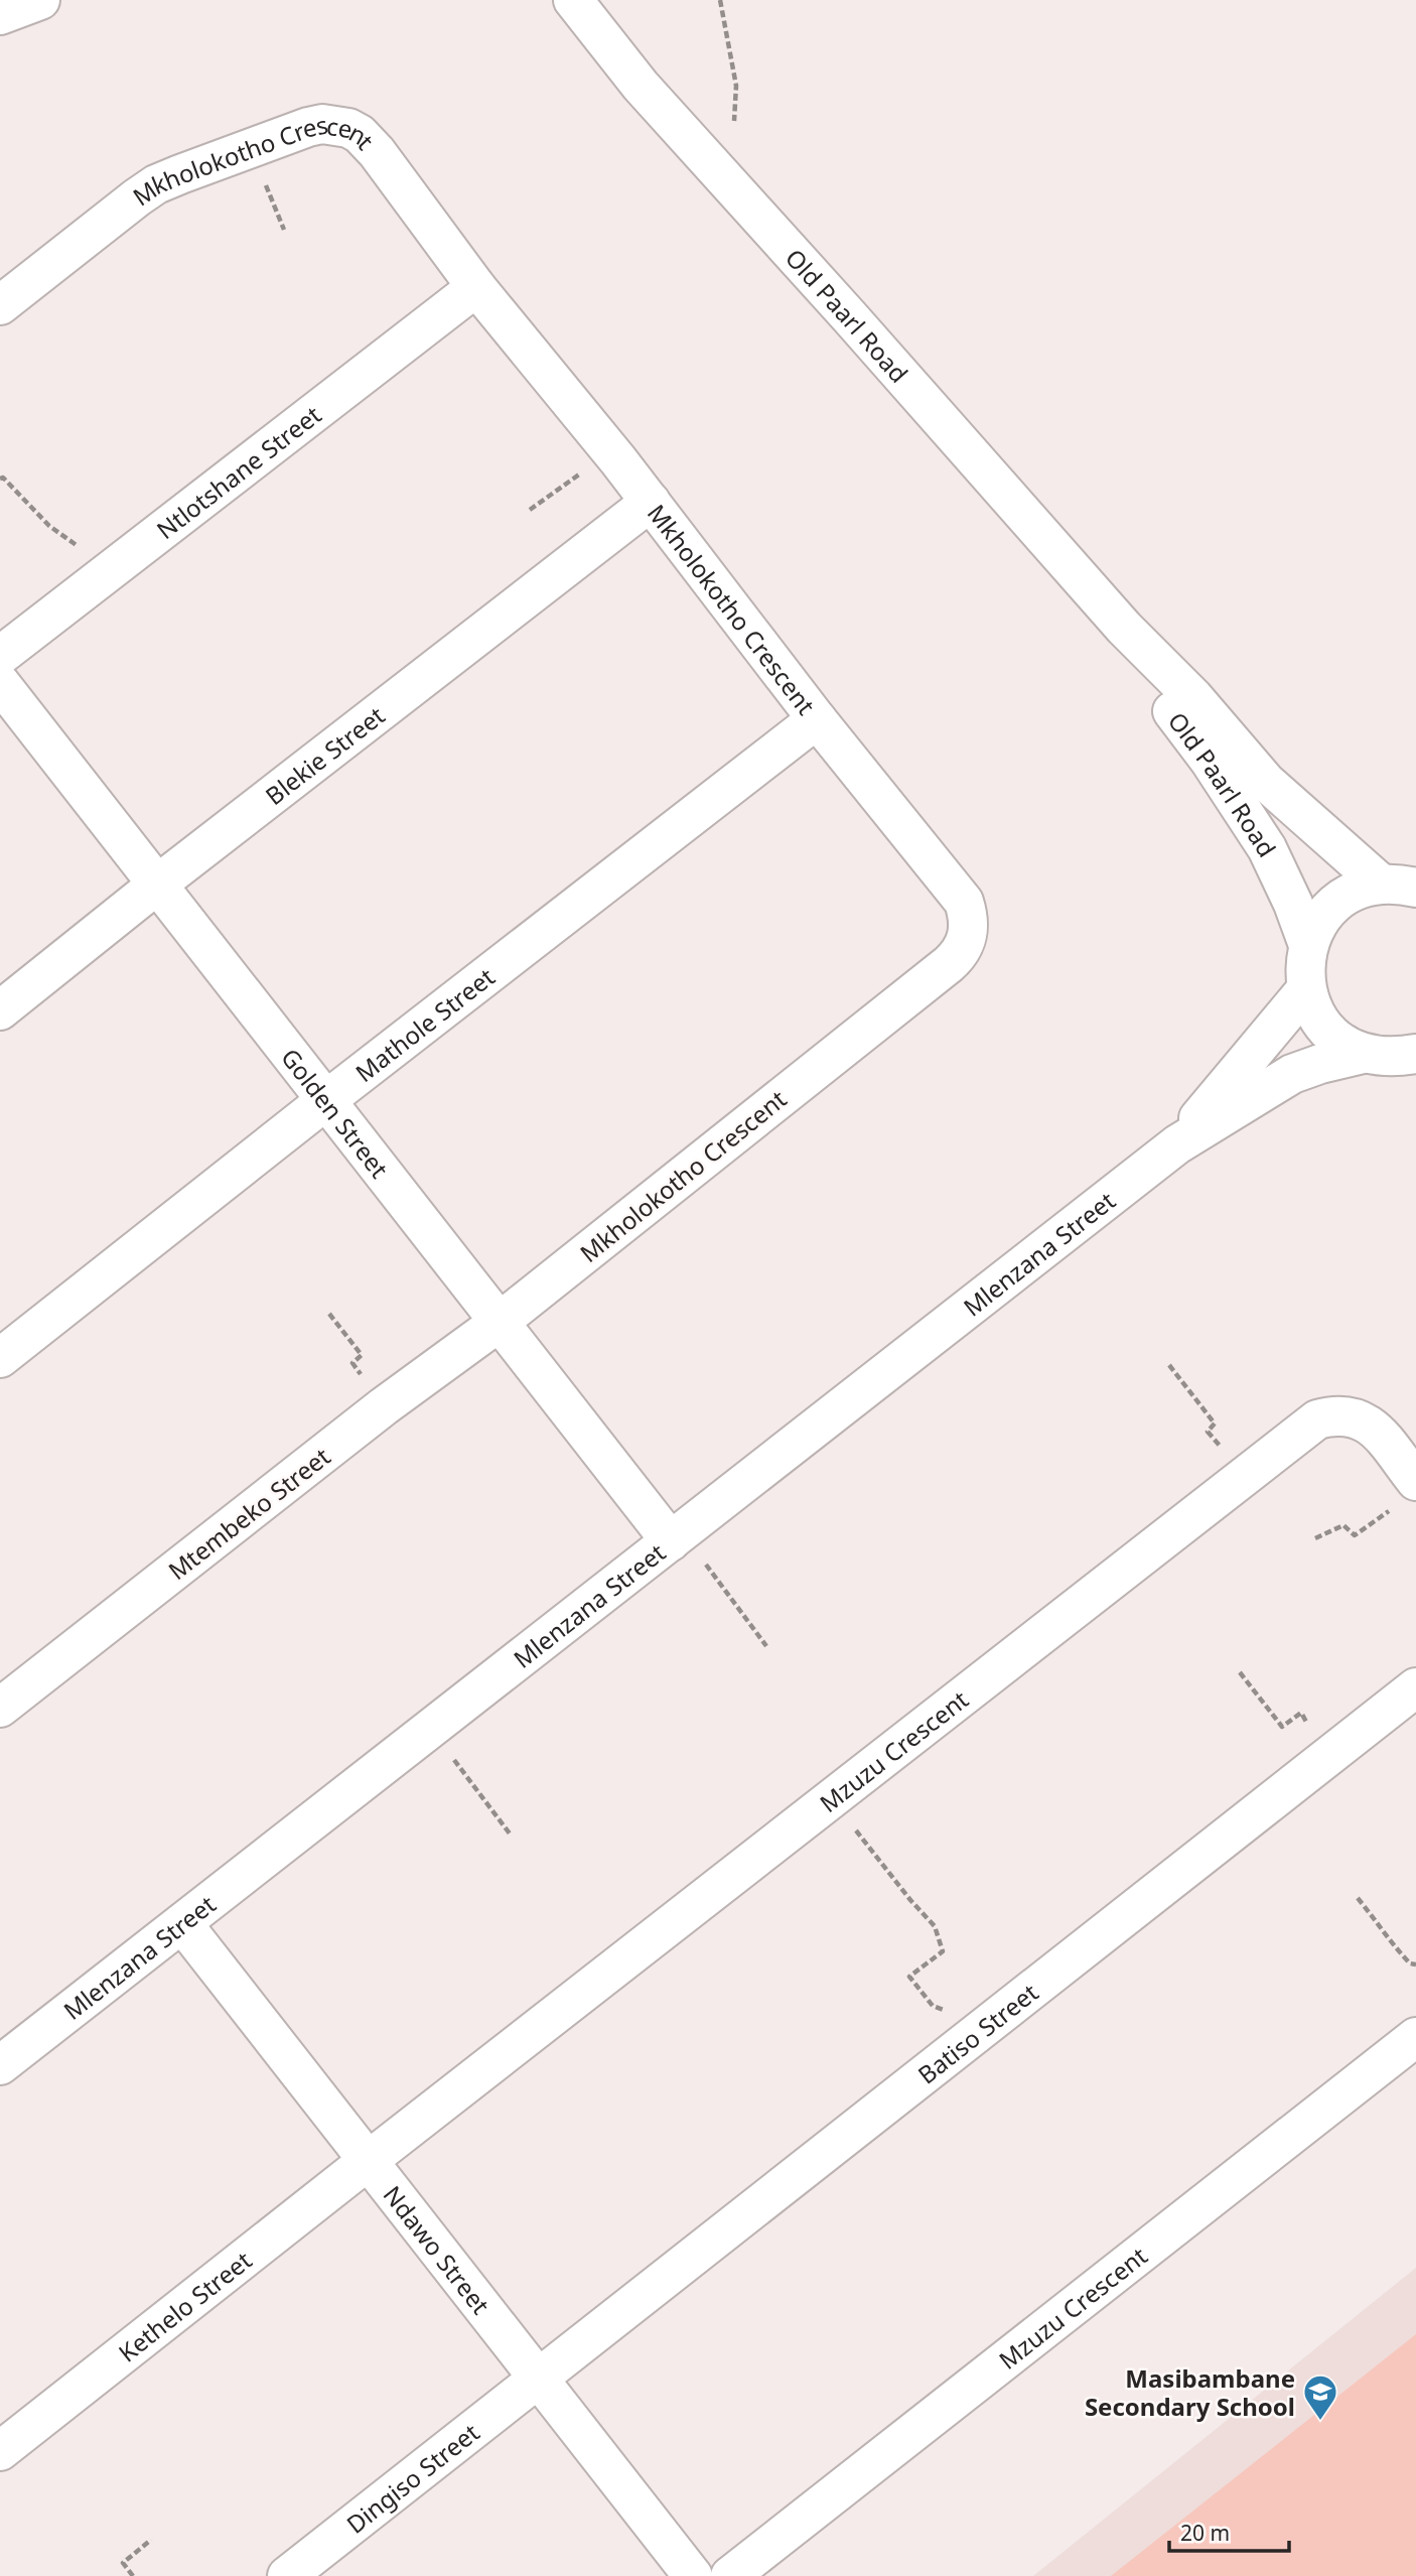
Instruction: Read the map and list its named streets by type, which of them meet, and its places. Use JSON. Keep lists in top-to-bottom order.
{
  "streets": {
    "street": [
      "Mkholokotho Crescent",
      "Old Paarl Road",
      "Ntlotshane Street",
      "Blekie Street",
      "Mathole Street",
      "Golden Street",
      "Mlenzana Street",
      "Mtembeko Street",
      "Mzuzu Crescent",
      "Batiso Street",
      "Ndawo Street",
      "Kethelo Street",
      "Dingiso Street"
    ]
  },
  "crossings": [
    ["Mkholokotho Crescent", "Ntlotshane Street"],
    ["Mkholokotho Crescent", "Blekie Street"],
    ["Mkholokotho Crescent", "Mathole Street"],
    ["Mkholokotho Crescent", "Golden Street"],
    ["Mkholokotho Crescent", "Mtembeko Street"],
    ["Old Paarl Road", "Mlenzana Street"],
    ["Blekie Street", "Golden Street"],
    ["Mathole Street", "Golden Street"],
    ["Golden Street", "Mlenzana Street"],
    ["Golden Street", "Mtembeko Street"],
    ["Mlenzana Street", "Ndawo Street"],
    ["Mzuzu Crescent", "Ndawo Street"],
    ["Mzuzu Crescent", "Kethelo Street"],
    ["Batiso Street", "Ndawo Street"],
    ["Batiso Street", "Dingiso Street"],
    ["Ndawo Street", "Kethelo Street"],
    ["Ndawo Street", "Dingiso Street"]
  ],
  "places": {
    "school or university": ["Masibambane Secondary School"]
  },
  "scale_bar": "20 m"
}
